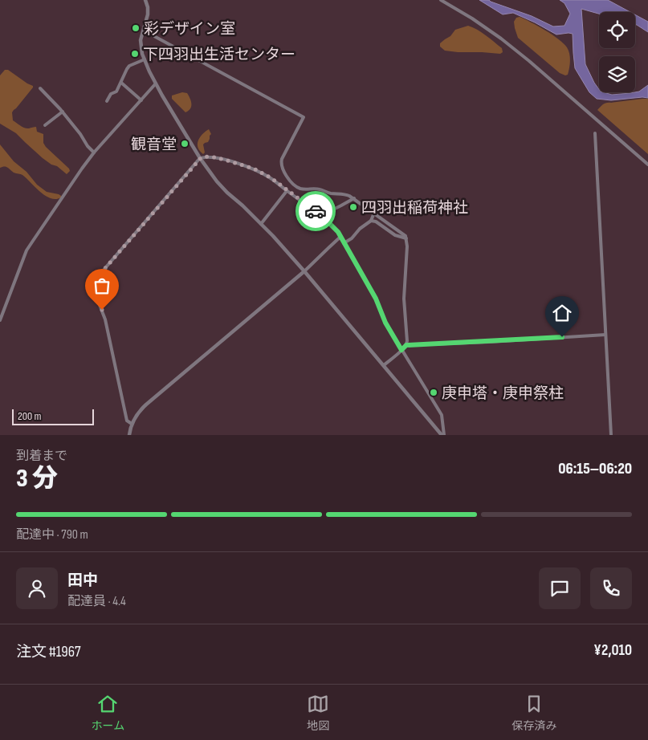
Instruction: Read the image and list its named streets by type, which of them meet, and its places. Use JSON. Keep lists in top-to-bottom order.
{
  "places": [
    "彩デザイン室",
    "下四羽出生活センター",
    "観音堂",
    "四羽出稲荷神社",
    "庚申塔・庚申祭柱"
  ],
  "scale_bar": "200 m",
  "page": {
    "scale": "200 m",
    "heading": ["3 分", "到着まで", "06:15–06:20"],
    "panel": [
      "田中",
      "配達員 · 4.4",
      "注文 #1967",
      "¥2,010"
    ],
    "bar": "配達中 · 790 m",
    "tabs": ["ホーム", "地図", "保存済み"]
  }
}
